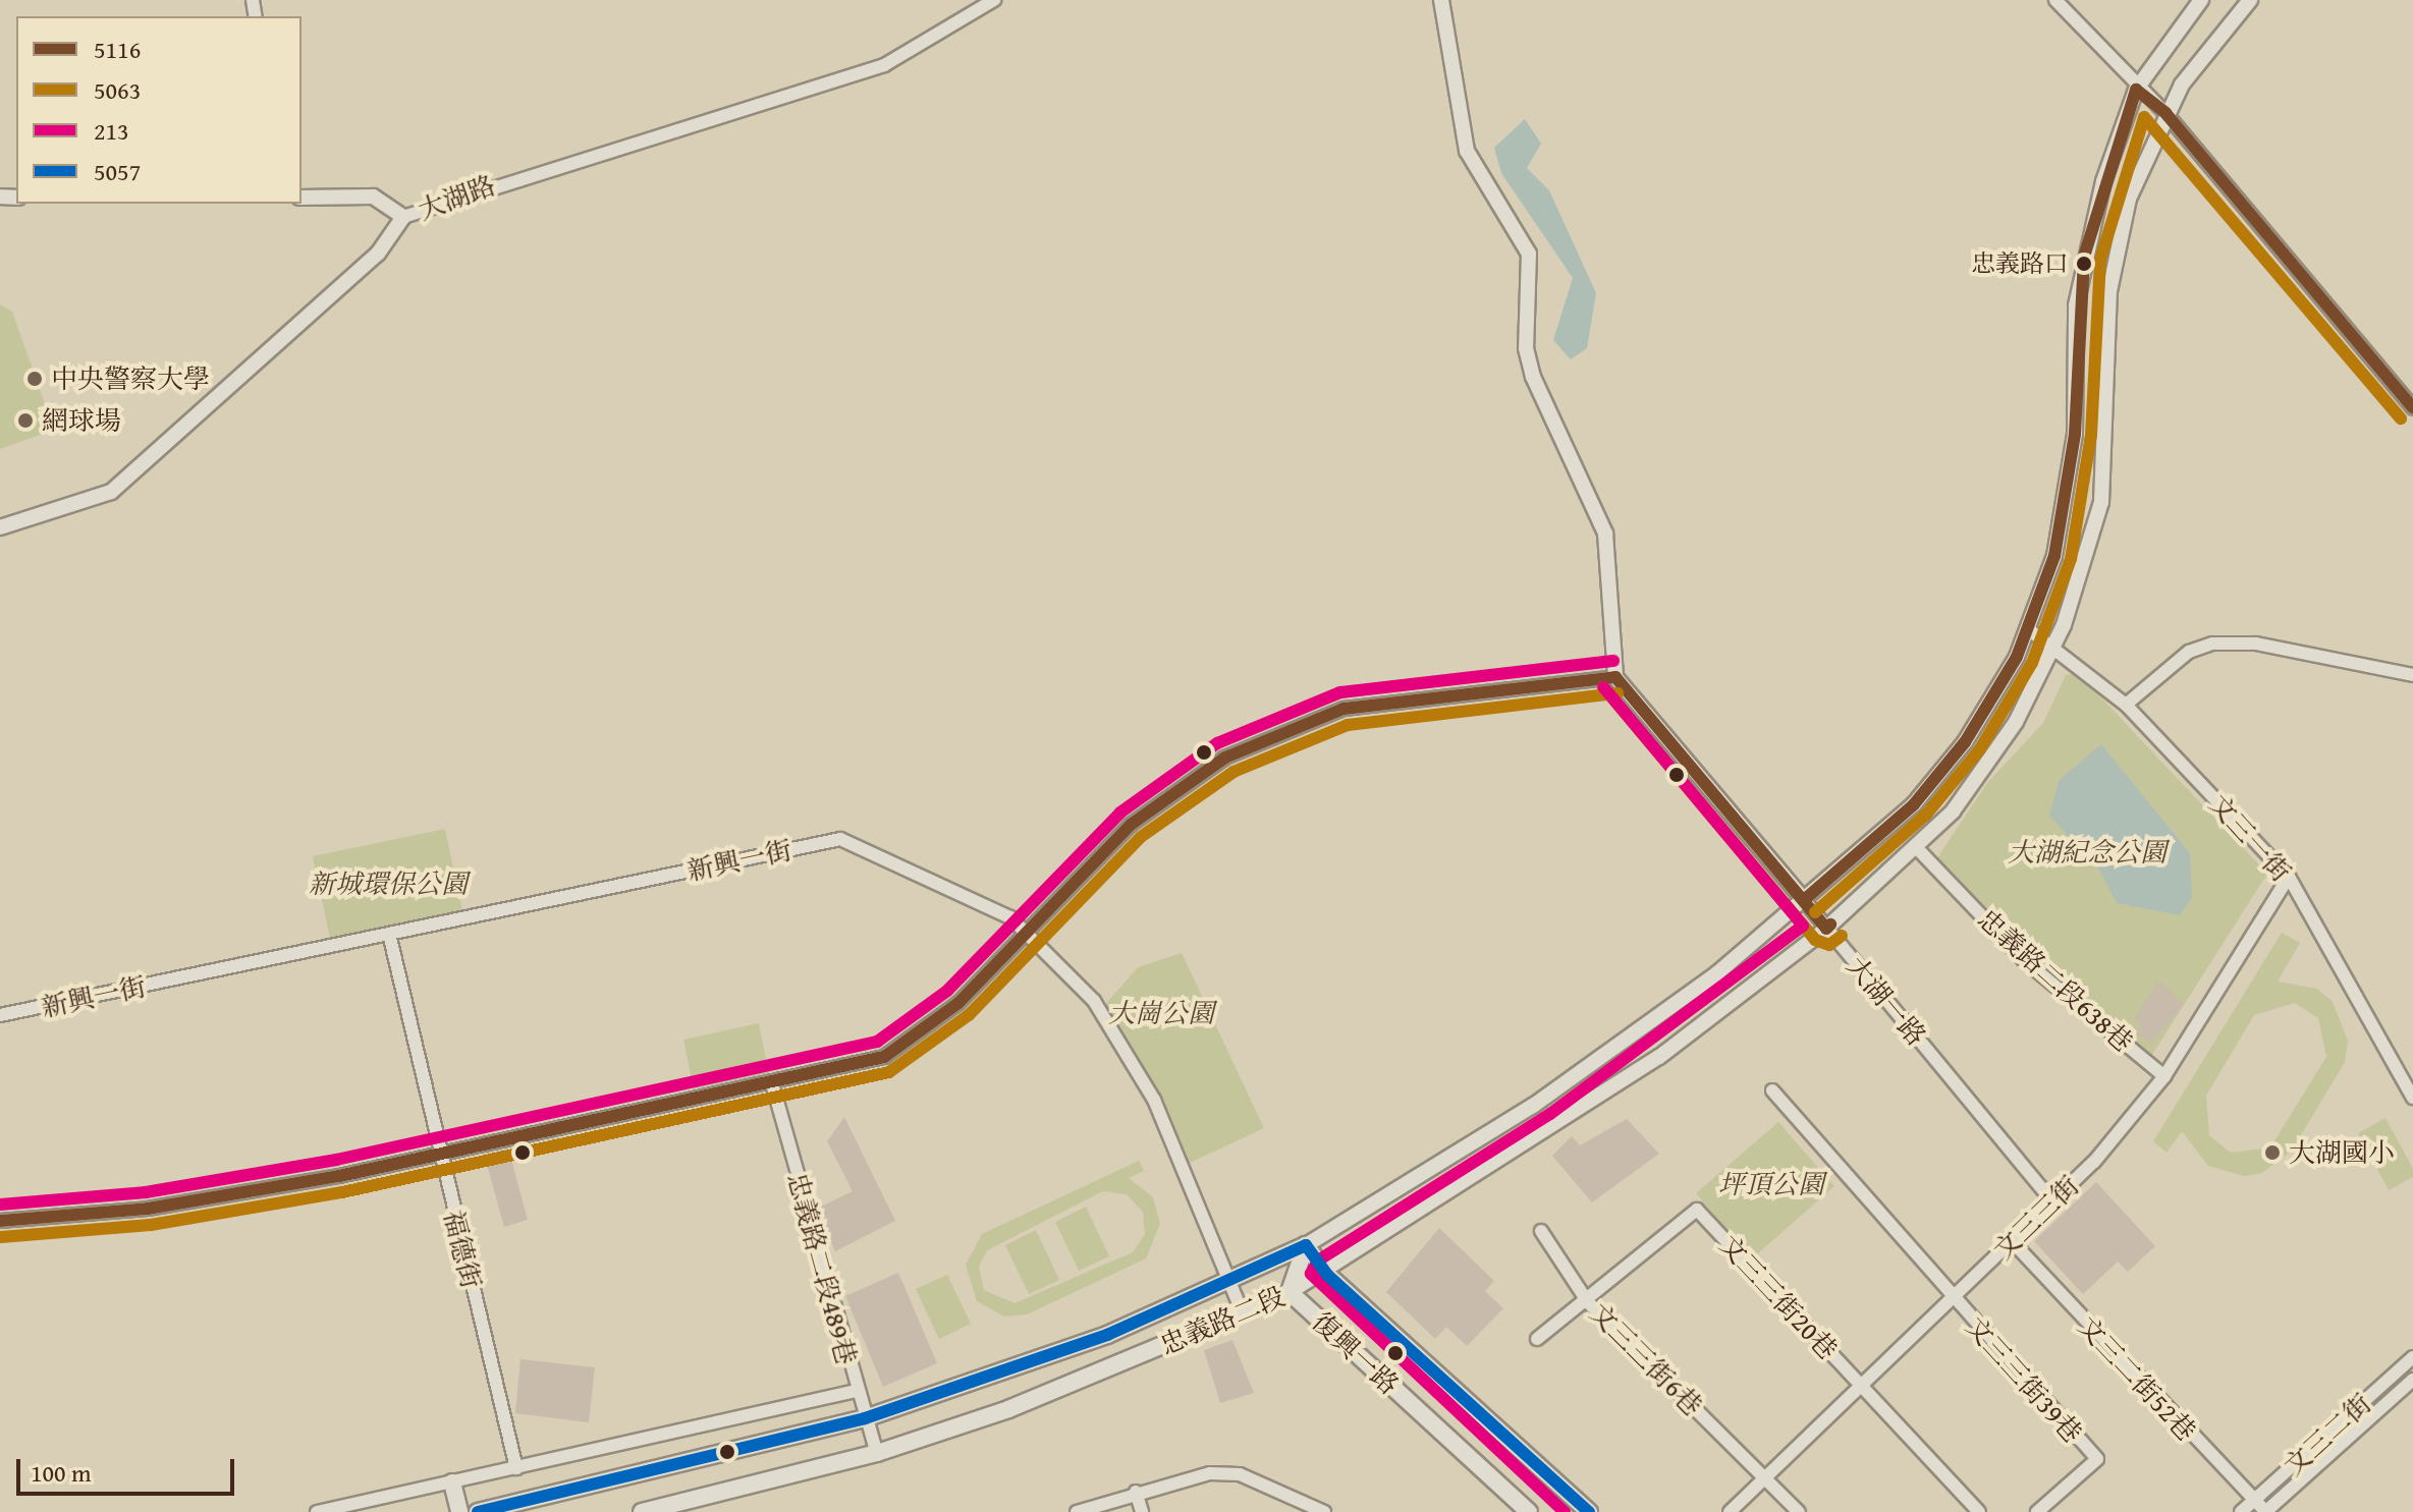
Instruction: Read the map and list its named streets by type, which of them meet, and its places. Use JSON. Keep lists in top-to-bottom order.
{
  "streets": {
    "main road": ["忠義路二段", "復興一路"],
    "street": [
      "大湖路",
      "文三一街",
      "新興一街",
      "忠義路二段638巷",
      "大湖一路",
      "文三三街",
      "福德街",
      "忠義路二段489巷",
      "文三三街20巷",
      "文三三街6巷",
      "文三二街52巷",
      "文三三街39巷",
      "文三二街"
    ]
  },
  "crossings": [
    ["文三一街", "文三三街"],
    ["文三一街", "忠義路二段"],
    ["新興一街", "福德街"],
    ["新興一街", "忠義路二段"],
    ["忠義路二段638巷", "文三三街"],
    ["忠義路二段638巷", "忠義路二段"],
    ["大湖一路", "文三三街"],
    ["大湖一路", "忠義路二段"],
    ["文三三街", "文三三街20巷"],
    ["文三三街", "文三三街6巷"],
    ["文三三街", "文三二街52巷"],
    ["文三三街", "文三三街39巷"],
    ["忠義路二段489巷", "忠義路二段"],
    ["文三三街20巷", "文三三街6巷"],
    ["忠義路二段", "復興一路"],
    ["文三二街52巷", "文三二街"]
  ],
  "parks": [
    "大湖紀念公園",
    "新城環保公園",
    "大崗公園",
    "坪頂公園"
  ],
  "places": [
    "忠義路口",
    "中央警察大學",
    "網球場",
    "大湖國小"
  ],
  "lines": [
    "transit line 5116",
    "transit line 5063",
    "transit line 213",
    "transit line 5057"
  ],
  "legend": [
    "5116",
    "5063",
    "213",
    "5057"
  ],
  "scale_bar": "100 m"
}
